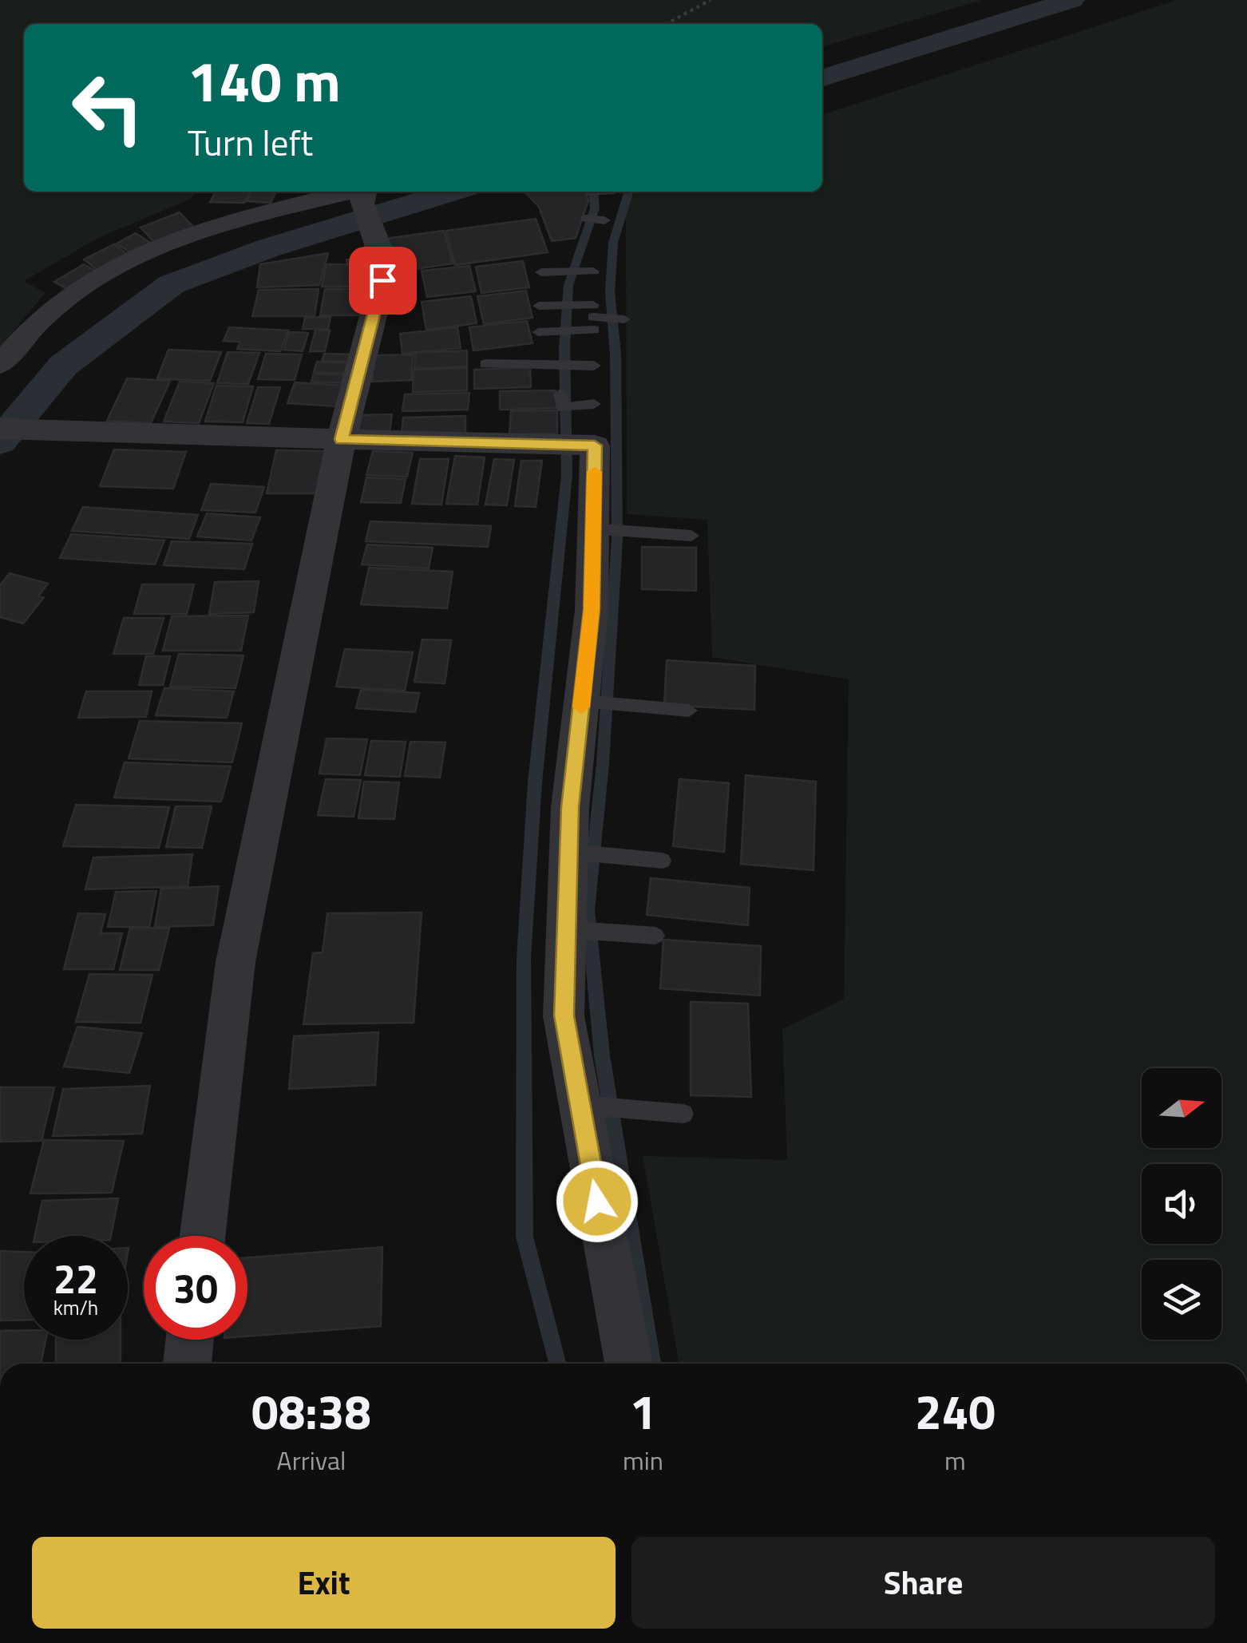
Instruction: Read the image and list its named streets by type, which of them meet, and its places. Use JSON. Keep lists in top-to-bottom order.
{
  "north": "right",
  "page": {
    "turn": ["140 m", "Turn left"],
    "speed": "22 km/h",
    "limit": "30",
    "eta": [
      "08:38",
      "Arrival",
      "1",
      "min",
      "240",
      "m"
    ],
    "buttons": ["Exit", "Share"]
  }
}
